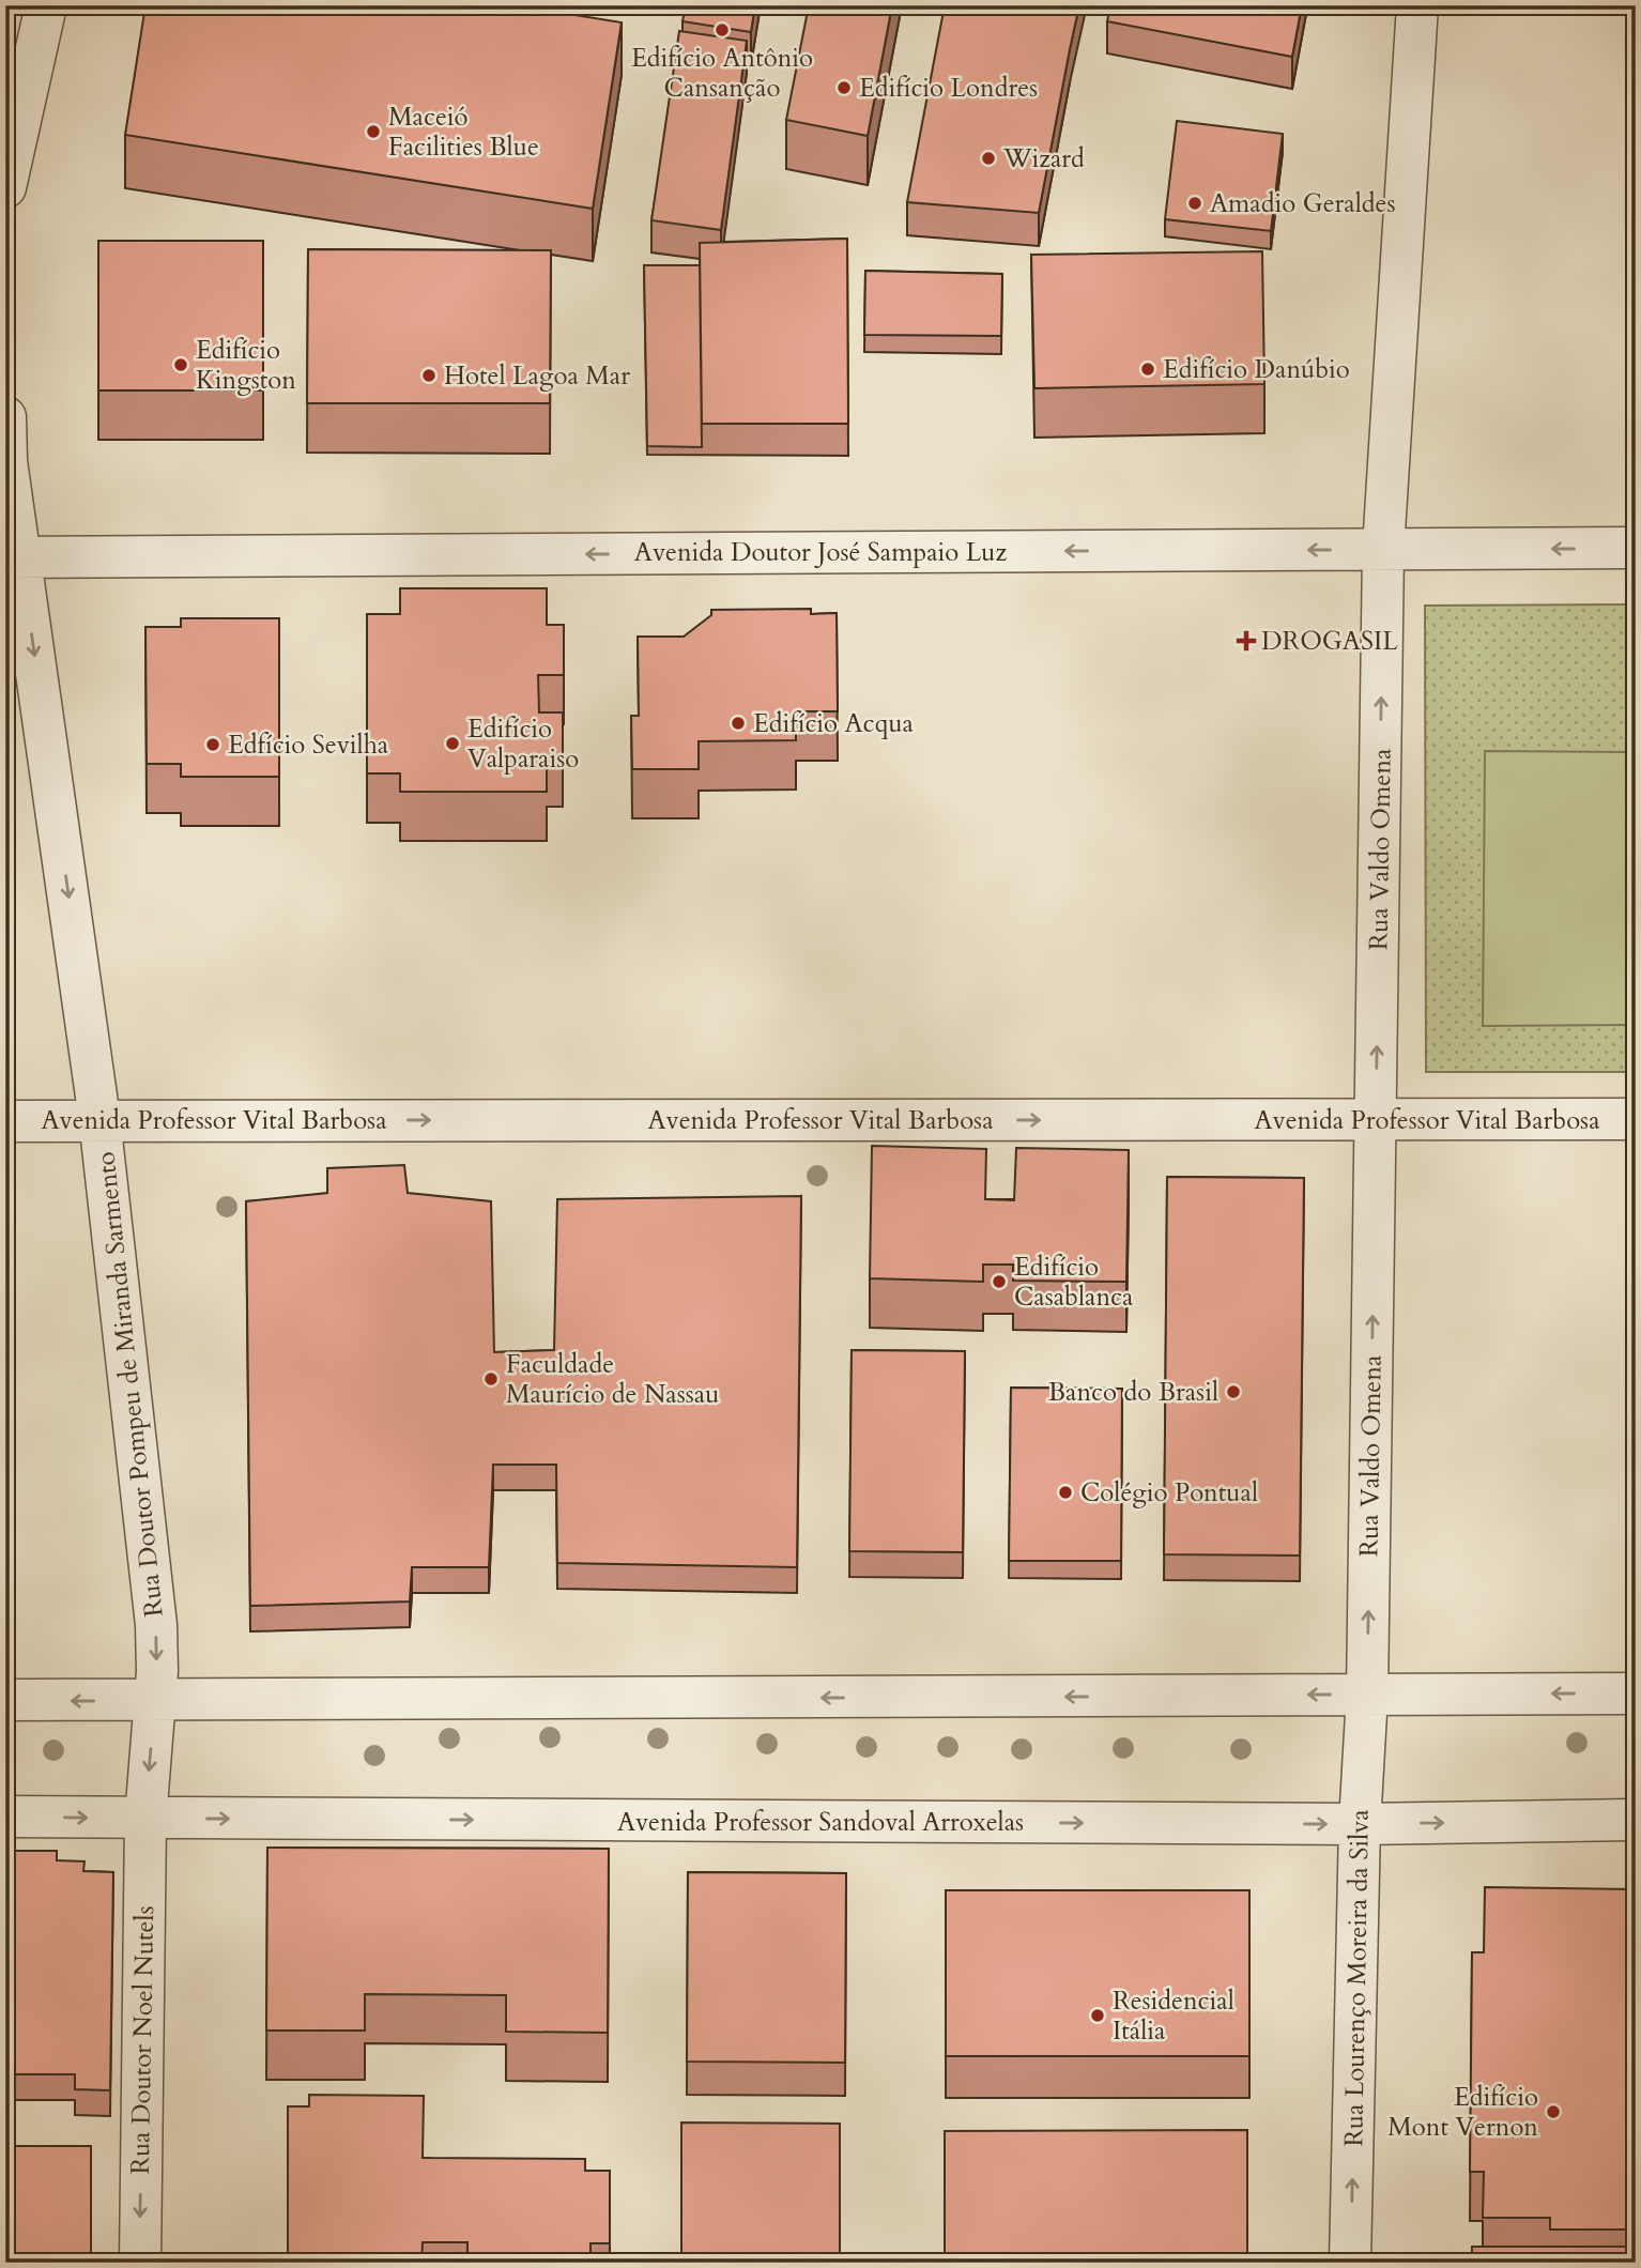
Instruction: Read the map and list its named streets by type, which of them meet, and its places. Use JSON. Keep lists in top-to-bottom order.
{
  "streets": {
    "street": [
      "Avenida Doutor José Sampaio Luz",
      "Rua Valdo Omena",
      "Avenida Professor Vital Barbosa",
      "Rua Doutor Pompeu de Miranda Sarmento",
      "Avenida Professor Sandoval Arroxelas",
      "Rua Lourenço Moreira da Silva",
      "Rua Doutor Noel Nutels"
    ]
  },
  "crossings": [
    ["Avenida Doutor José Sampaio Luz", "Rua Valdo Omena"],
    ["Avenida Doutor José Sampaio Luz", "Rua Doutor Pompeu de Miranda Sarmento"],
    ["Rua Valdo Omena", "Avenida Professor Vital Barbosa"],
    ["Rua Valdo Omena", "Rua Lourenço Moreira da Silva"],
    ["Avenida Professor Vital Barbosa", "Rua Doutor Pompeu de Miranda Sarmento"],
    ["Rua Doutor Pompeu de Miranda Sarmento", "Avenida Professor Sandoval Arroxelas"],
    ["Rua Doutor Pompeu de Miranda Sarmento", "Rua Doutor Noel Nutels"],
    ["Avenida Professor Sandoval Arroxelas", "Rua Lourenço Moreira da Silva"],
    ["Avenida Professor Sandoval Arroxelas", "Rua Doutor Noel Nutels"]
  ],
  "one_way": [
    "Avenida Doutor José Sampaio Luz",
    "Rua Valdo Omena",
    "Avenida Professor Vital Barbosa",
    "Rua Doutor Pompeu de Miranda Sarmento",
    "Rua Lourenço Moreira da Silva",
    "Rua Doutor Noel Nutels"
  ],
  "places": {
    "other": [
      "Edifício Antônio Cansanção",
      "Edifício Londres",
      "Maceió Facilities Blue",
      "Wizard",
      "Amadio Geraldes",
      "Edifício Kingston",
      "Edifício Danúbio",
      "Hotel Lagoa Mar",
      "Edifício Acqua",
      "Edifício Valparaiso",
      "Edfício Sevilha",
      "Edifício Casablanca",
      "Faculdade Maurício de Nassau",
      "Banco do Brasil",
      "Colégio Pontual",
      "Residencial Itália",
      "Edifício Mont Vernon"
    ],
    "health": ["DROGASIL"]
  }
}
